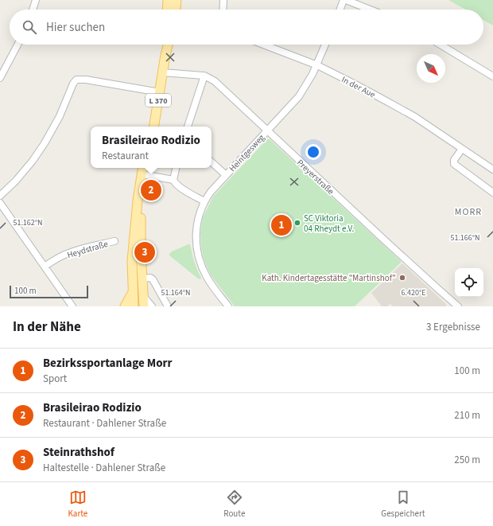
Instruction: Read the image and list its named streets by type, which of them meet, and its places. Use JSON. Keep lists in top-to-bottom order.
{
  "streets": {
    "main road": ["L 370"],
    "street": [
      "In der Aue",
      "Heintgesweg",
      "Preyerstraße",
      "Heydstraße"
    ]
  },
  "crossings": [
    ["In der Aue", "Heintgesweg"],
    ["L 370", "Preyerstraße"],
    ["Heintgesweg", "Preyerstraße"]
  ],
  "districts": ["MORR"],
  "places": ["SC Viktoria 04 Rheydt e.V.", "Kath. Kindertagesstätte \"Martinshof\""],
  "scale_bar": "100 m",
  "north": "bottom right",
  "page": {
    "search": "Hier suchen",
    "popup": ["Brasileirao Rodizio", "Restaurant"],
    "pins": ["2", "1", "3"],
    "scale": "100 m",
    "heading": ["In der Nähe", "3 Ergebnisse"],
    "list": [
      {
        "mark": "1",
        "name": "Bezirkssportanlage Morr",
        "note": "Sport",
        "value": "100 m"
      },
      {
        "mark": "2",
        "name": "Brasileirao Rodizio",
        "note": "Restaurant · Dahlener Straße",
        "value": "210 m"
      },
      {
        "mark": "3",
        "name": "Steinrathshof",
        "note": "Haltestelle · Dahlener Straße",
        "value": "250 m"
      }
    ],
    "nav": ["Karte", "Route", "Gespeichert"]
  },
  "coordinates": [
    "51.162°N",
    "51.166°N",
    "51.164°N",
    "6.420°E"
  ]
}
